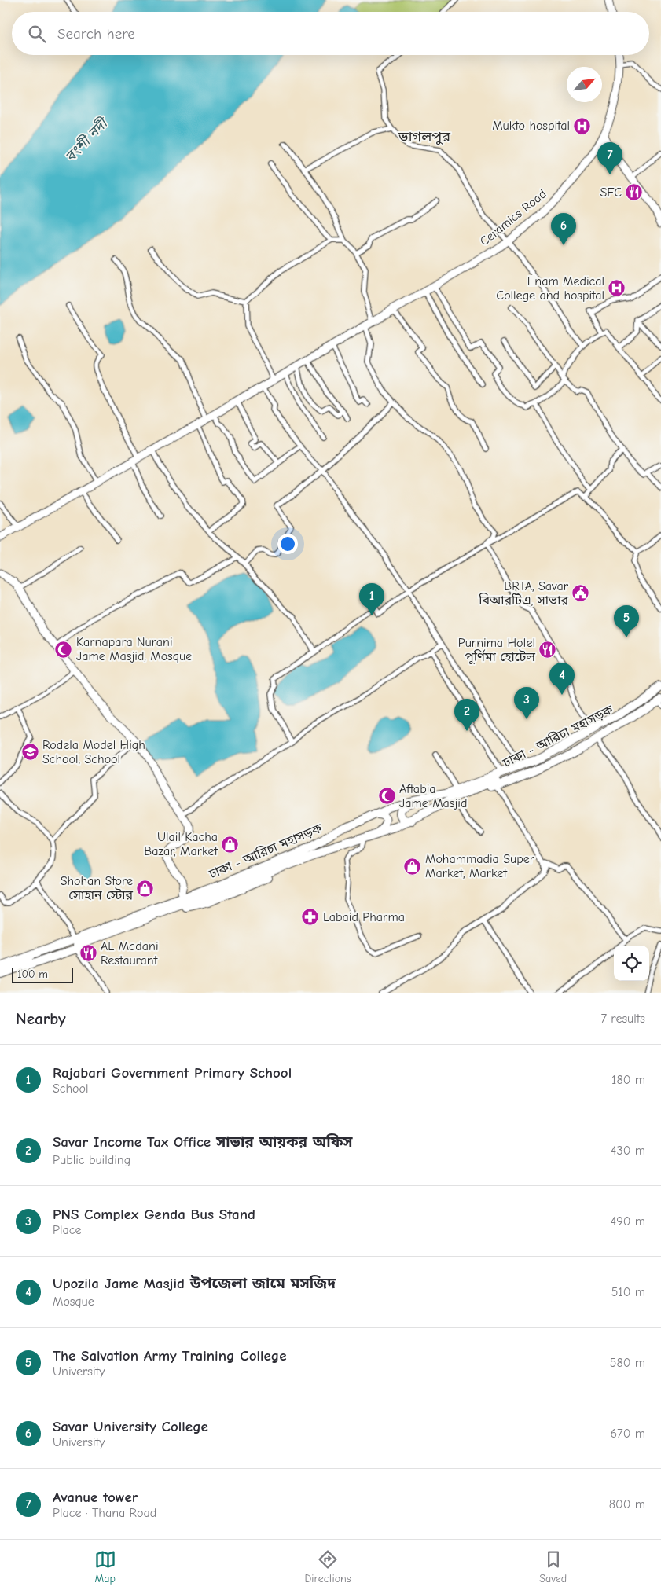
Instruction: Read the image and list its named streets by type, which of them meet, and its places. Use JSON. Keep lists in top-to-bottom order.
{
  "streets": {
    "highway": ["ঢাকা - আরিচা মহাসড়ক"],
    "street": ["Ceramics Road"]
  },
  "districts": ["ভাগলপুর"],
  "water": ["বংশী নদী"],
  "places": {
    "hospital": ["Mukto hospital", "Enam Medical College and hospital"],
    "restaurant": ["SFC", "Purnima Hotel পূর্ণিমা হোটেল", "AL Madani Restaurant"],
    "public building": ["BRTA, Savar বিআরটিএ, সাভার"],
    "mosque": ["Karnapara Nurani Jame Masjid, Mosque", "Aftabia Jame Masjid"],
    "school or university": ["Rodela Model High School, School"],
    "shop": ["Ulail Kacha Bazar, Market", "Mohammadia Super Market, Market", "Shohan Store সোহান স্টোর"],
    "pharmacy": ["Labaid Pharma"]
  },
  "scale_bar": "100 m",
  "north": "top right",
  "page": {
    "search": "Search here",
    "pins": [
      "7",
      "6",
      "1",
      "5",
      "4",
      "3",
      "2"
    ],
    "scale": "100 m",
    "heading": ["Nearby", "7 results"],
    "list": [
      {
        "mark": "1",
        "name": "Rajabari Government Primary School",
        "note": "School",
        "value": "180 m"
      },
      {
        "mark": "2",
        "name": "Savar Income Tax Office সাভার আয়কর অফিস",
        "note": "Public building",
        "value": "430 m"
      },
      {
        "mark": "3",
        "name": "PNS Complex Genda Bus Stand",
        "note": "Place",
        "value": "490 m"
      },
      {
        "mark": "4",
        "name": "Upozila Jame Masjid উপজেলা জামে মসজিদ",
        "note": "Mosque",
        "value": "510 m"
      },
      {
        "mark": "5",
        "name": "The Salvation Army Training College",
        "note": "University",
        "value": "580 m"
      },
      {
        "mark": "6",
        "name": "Savar University College",
        "note": "University",
        "value": "670 m"
      },
      {
        "mark": "7",
        "name": "Avanue tower",
        "note": "Place · Thana Road",
        "value": "800 m"
      }
    ],
    "nav": ["Map", "Directions", "Saved"]
  }
}
